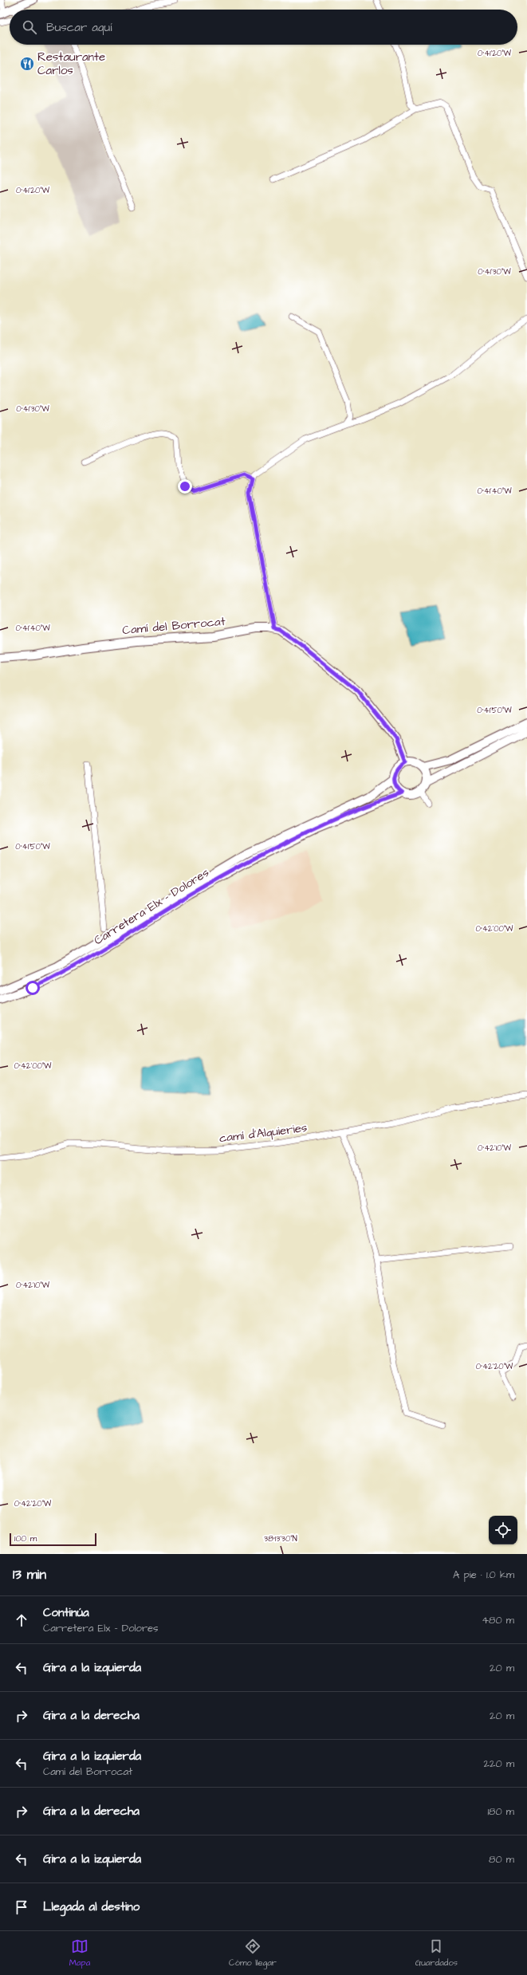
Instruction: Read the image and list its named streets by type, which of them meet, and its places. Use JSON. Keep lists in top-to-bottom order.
{
  "streets": {
    "main road": ["Camí del Borrocat", "Carretera Elx - Dolores"],
    "street": ["camí d'Alquieries"]
  },
  "crossings": [
    ["Camí del Borrocat", "Carretera Elx - Dolores"]
  ],
  "places": {
    "restaurant": ["Restaurante Carlos"]
  },
  "scale_bar": "100 m",
  "page": {
    "search": "Buscar aquí",
    "scale": "100 m",
    "heading": ["13 min", "A pie · 1.0 km"],
    "list": [
      ["Continúa", "Carretera Elx - Dolores", "480 m"],
      ["Gira a la izquierda", "20 m"],
      ["Gira a la derecha", "20 m"],
      ["Gira a la izquierda", "Camí del Borrocat", "220 m"],
      ["Gira a la derecha", "180 m"],
      ["Gira a la izquierda", "80 m"],
      "Llegada al destino"
    ],
    "nav": ["Mapa", "Cómo llegar", "Guardados"]
  },
  "coordinates": [
    "0°41'20\"W",
    "0°41'30\"W",
    "0°41'40\"W",
    "0°41'50\"W",
    "0°42'00\"W",
    "0°42'10\"W",
    "0°42'20\"W",
    "38°13'30\"N"
  ]
}
